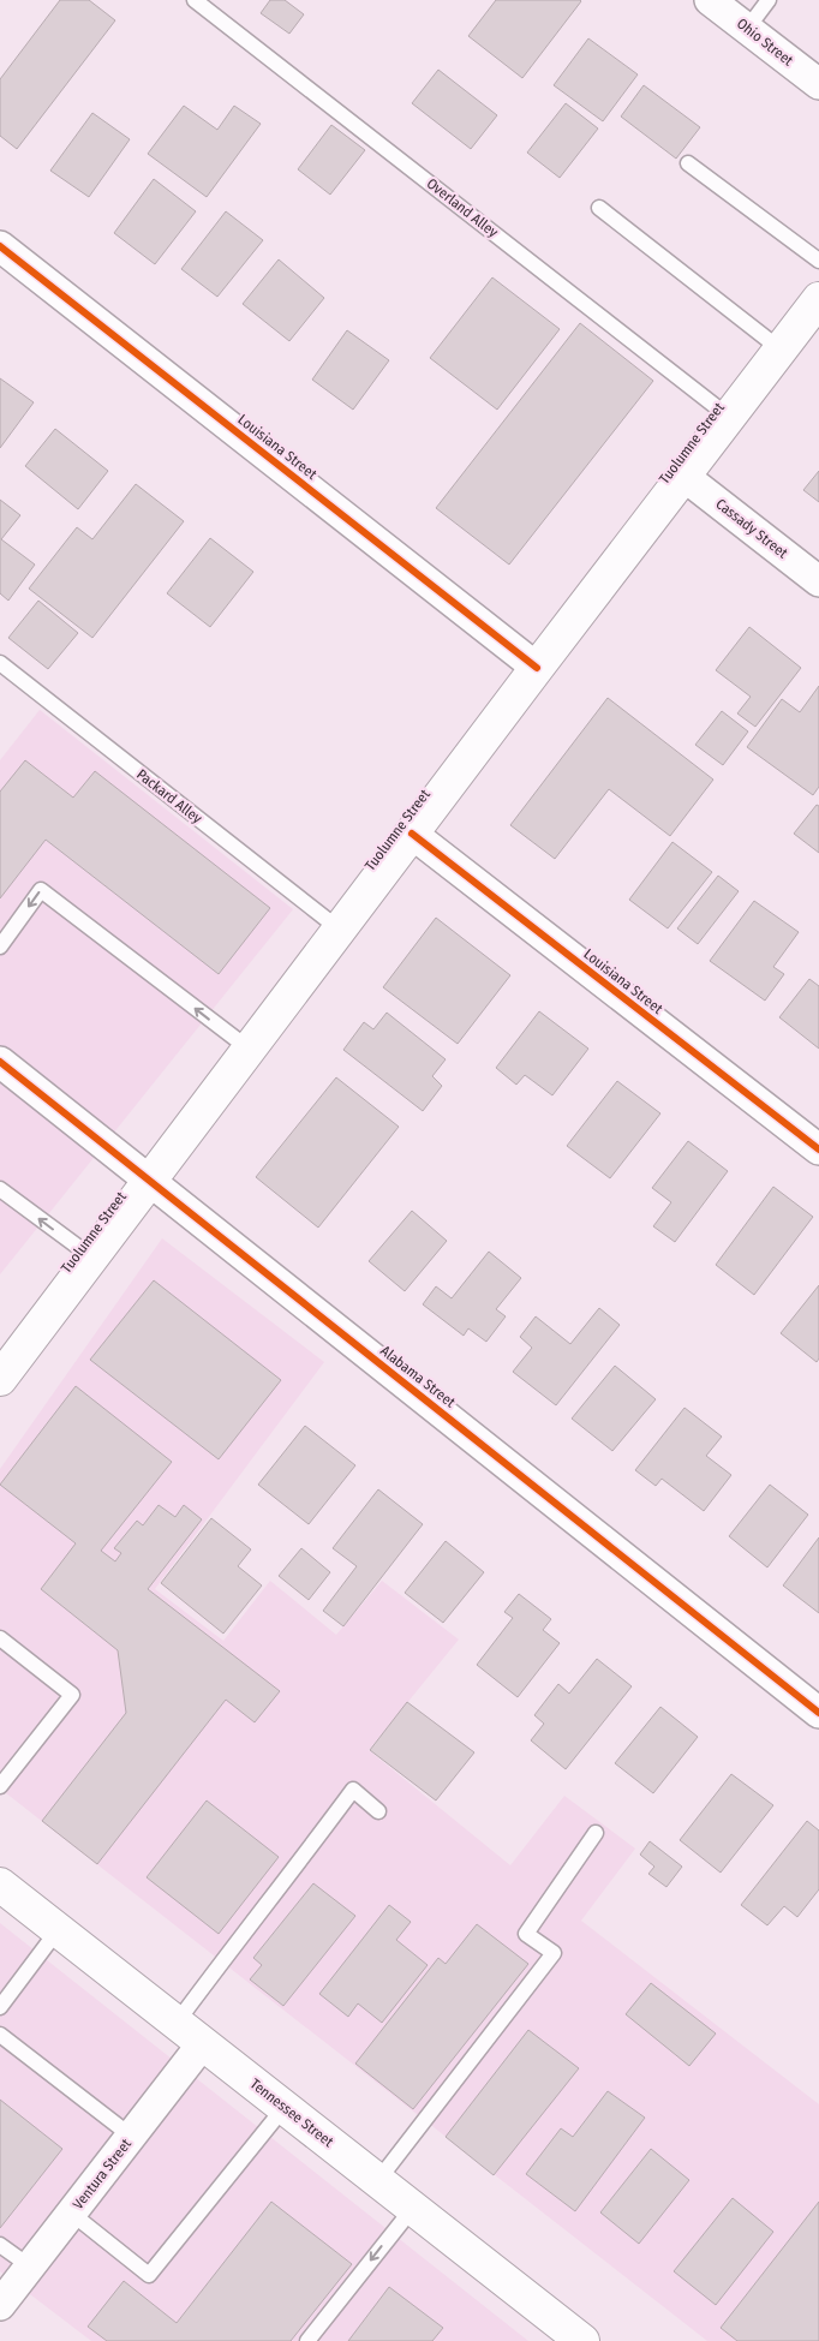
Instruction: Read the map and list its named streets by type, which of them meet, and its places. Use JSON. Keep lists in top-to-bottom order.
{
  "streets": {
    "main road": ["Tuolumne Street", "Tennessee Street"],
    "street": [
      "Ohio Street",
      "Louisiana Street",
      "Cassady Street",
      "Alabama Street",
      "Ventura Street"
    ],
    "lane": ["Overland Alley", "Packard Alley"]
  },
  "crossings": [
    ["Overland Alley", "Tuolumne Street"],
    ["Tuolumne Street", "Louisiana Street"],
    ["Tuolumne Street", "Cassady Street"],
    ["Tuolumne Street", "Packard Alley"],
    ["Tuolumne Street", "Alabama Street"],
    ["Tennessee Street", "Ventura Street"]
  ]
}
